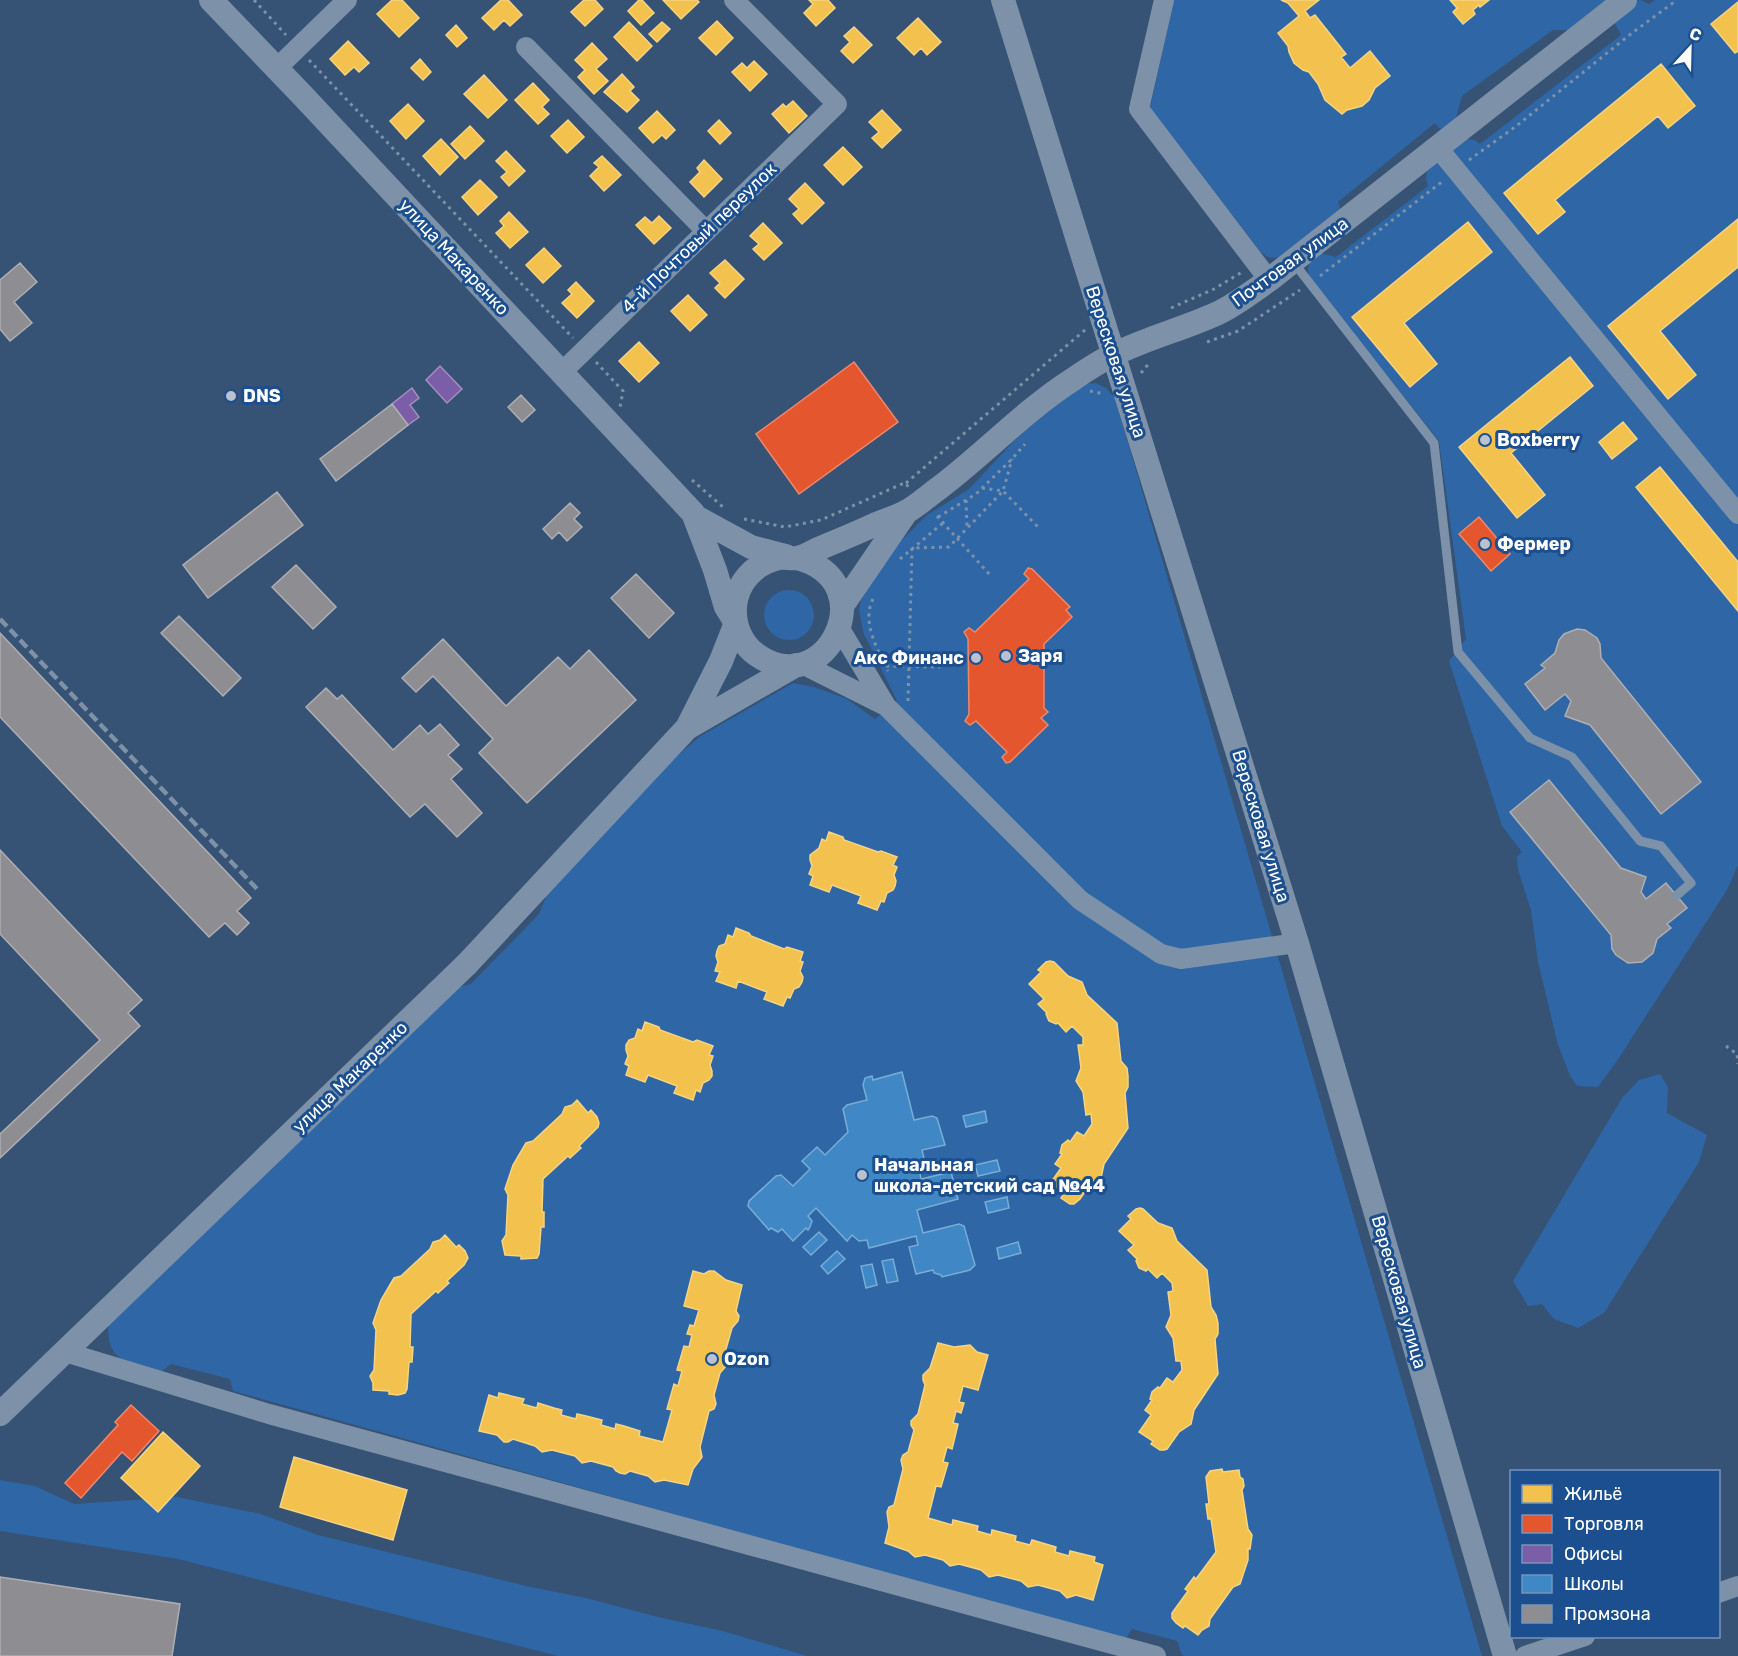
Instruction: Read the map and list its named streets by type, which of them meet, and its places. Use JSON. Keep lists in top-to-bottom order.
{
  "streets": {
    "street": [
      "4-й Почтовый переулок",
      "улица Макаренко",
      "Почтовая улица",
      "Вересковая улица"
    ]
  },
  "crossings": [
    ["4-й Почтовый переулок", "улица Макаренко"],
    ["улица Макаренко", "Почтовая улица"],
    ["Почтовая улица", "Вересковая улица"]
  ],
  "places": [
    "DNS",
    "Boxberry",
    "Фермер",
    "Заря",
    "Акс Финанс",
    "Начальная школа-детский сад №44",
    "Ozon"
  ],
  "legend": [
    "Жильё",
    "Торговля",
    "Офисы",
    "Школы",
    "Промзона"
  ],
  "north": "top"
}
